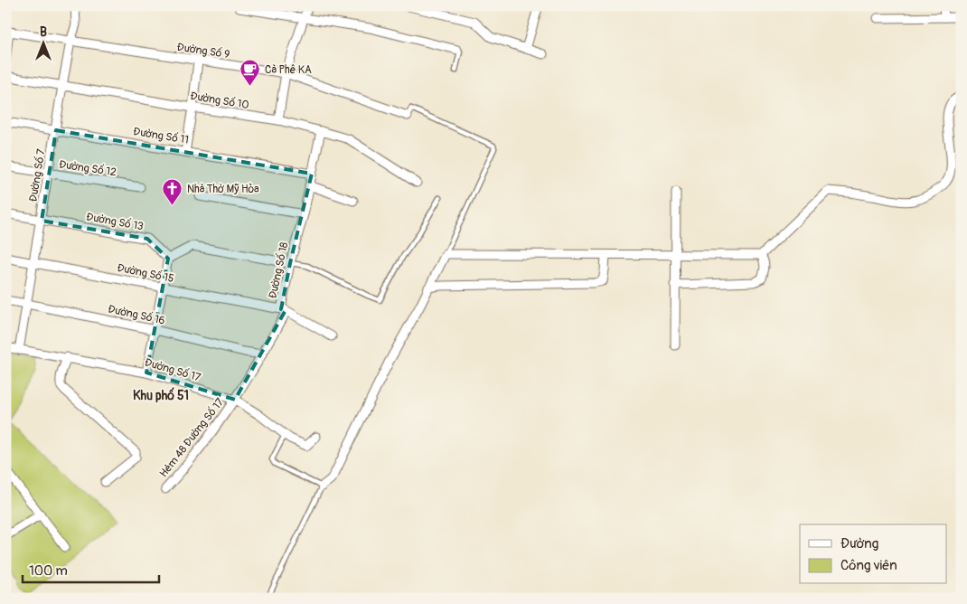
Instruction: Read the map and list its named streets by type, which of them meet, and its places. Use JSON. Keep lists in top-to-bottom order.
{
  "streets": {
    "street": [
      "Đường Số 9",
      "Đường Số 10",
      "Đường Số 11",
      "Đường Số 12",
      "Đường Số 7",
      "Đường Số 13",
      "Đường Số 18",
      "Đường Số 15",
      "Đường Số 16",
      "Đường Số 17",
      "Hẻm 48 Đường Số 17"
    ]
  },
  "crossings": [
    ["Đường Số 9", "Đường Số 7"],
    ["Đường Số 10", "Đường Số 7"],
    ["Đường Số 10", "Đường Số 18"],
    ["Đường Số 11", "Đường Số 7"],
    ["Đường Số 11", "Đường Số 18"],
    ["Đường Số 12", "Đường Số 7"],
    ["Đường Số 7", "Đường Số 13"],
    ["Đường Số 7", "Đường Số 15"],
    ["Đường Số 7", "Đường Số 16"],
    ["Đường Số 7", "Đường Số 17"],
    ["Đường Số 18", "Đường Số 15"],
    ["Đường Số 18", "Đường Số 16"],
    ["Đường Số 18", "Đường Số 17"],
    ["Đường Số 18", "Hẻm 48 Đường Số 17"],
    ["Đường Số 17", "Hẻm 48 Đường Số 17"]
  ],
  "districts": ["Khu phố 51"],
  "places": {
    "cafe": ["Cà Phê KA"],
    "church": ["Nhà Thờ Mỹ Hòa"]
  },
  "legend": ["Đường", "Công viên"],
  "scale_bar": "100 m",
  "north": "top"
}
